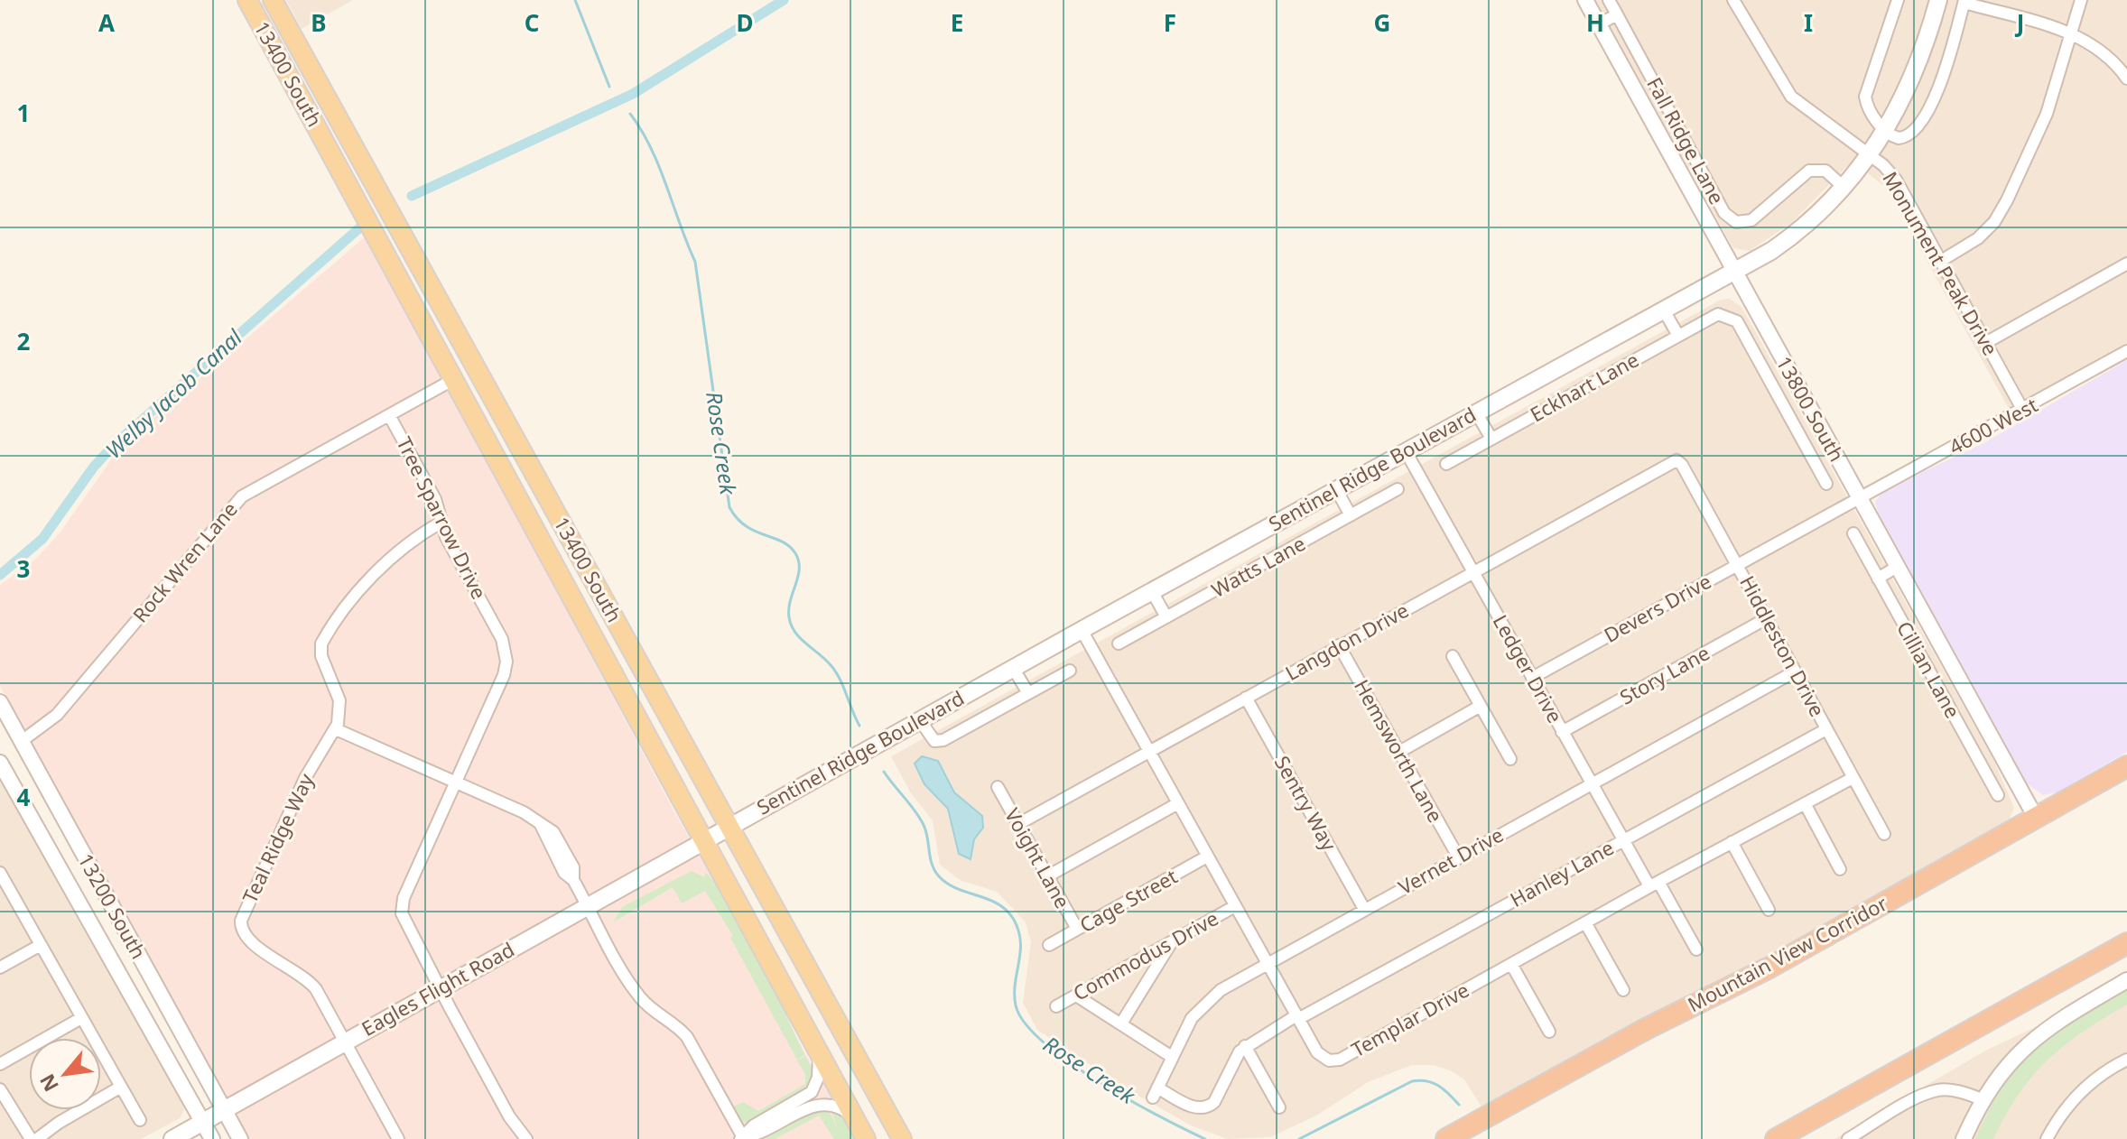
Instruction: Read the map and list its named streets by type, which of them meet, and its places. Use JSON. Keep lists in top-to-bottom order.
{
  "streets": {
    "highway": ["Mountain View Corridor"],
    "main road": ["13400 South", "Sentinel Ridge Boulevard", "Eagles Flight Road"],
    "street": [
      "Fall Ridge Lane",
      "Monument Peak Drive",
      "Eckhart Lane",
      "13800 South",
      "4600 West",
      "Tree Sparrow Drive",
      "Rock Wren Lane",
      "Watts Lane",
      "Devers Drive",
      "Langdon Drive",
      "Hiddleston Drive",
      "Ledger Drive",
      "Cillian Lane",
      "Story Lane",
      "Hemsworth Lane",
      "Sentry Way",
      "Teal Ridge Way",
      "Voight Lane",
      "Vernet Drive",
      "Hanley Lane",
      "Cage Street",
      "13200 South",
      "Commodus Drive",
      "Templar Drive"
    ]
  },
  "crossings": [
    ["13400 South", "Sentinel Ridge Boulevard"],
    ["13400 South", "Rock Wren Lane"],
    ["13400 South", "Eagles Flight Road"],
    ["Fall Ridge Lane", "Sentinel Ridge Boulevard"],
    ["Monument Peak Drive", "4600 West"],
    ["Monument Peak Drive", "Sentinel Ridge Boulevard"],
    ["13800 South", "4600 West"],
    ["13800 South", "Sentinel Ridge Boulevard"],
    ["13800 South", "Devers Drive"],
    ["13800 South", "Mountain View Corridor"],
    ["4600 West", "Devers Drive"],
    ["Sentinel Ridge Boulevard", "Ledger Drive"],
    ["Sentinel Ridge Boulevard", "Eagles Flight Road"],
    ["Sentinel Ridge Boulevard", "Templar Drive"],
    ["Tree Sparrow Drive", "Rock Wren Lane"],
    ["Tree Sparrow Drive", "Eagles Flight Road"],
    ["Rock Wren Lane", "13200 South"],
    ["Devers Drive", "Hiddleston Drive"],
    ["Devers Drive", "Ledger Drive"],
    ["Langdon Drive", "Hiddleston Drive"],
    ["Langdon Drive", "Ledger Drive"],
    ["Langdon Drive", "Hemsworth Lane"],
    ["Langdon Drive", "Sentry Way"],
    ["Langdon Drive", "Voight Lane"],
    ["Langdon Drive", "Templar Drive"],
    ["Hiddleston Drive", "Story Lane"],
    ["Hiddleston Drive", "Vernet Drive"],
    ["Hiddleston Drive", "Hanley Lane"],
    ["Hiddleston Drive", "Templar Drive"],
    ["Ledger Drive", "Story Lane"],
    ["Ledger Drive", "Vernet Drive"],
    ["Ledger Drive", "Hanley Lane"],
    ["Ledger Drive", "Templar Drive"],
    ["Hemsworth Lane", "Vernet Drive"],
    ["Sentry Way", "Vernet Drive"],
    ["Teal Ridge Way", "Eagles Flight Road"],
    ["Voight Lane", "Cage Street"],
    ["Vernet Drive", "Hanley Lane"],
    ["Vernet Drive", "Templar Drive"],
    ["Hanley Lane", "Templar Drive"],
    ["Cage Street", "Templar Drive"],
    ["13200 South", "Eagles Flight Road"],
    ["Commodus Drive", "Templar Drive"]
  ],
  "water": ["Welby Jacob Canal", "Rose Creek"],
  "north": "bottom left",
  "grid": {
    "columns": [
      "A",
      "B",
      "C",
      "D",
      "E",
      "F",
      "G",
      "H",
      "I",
      "J"
    ],
    "rows": [
      "1",
      "2",
      "3",
      "4"
    ]
  }
}
